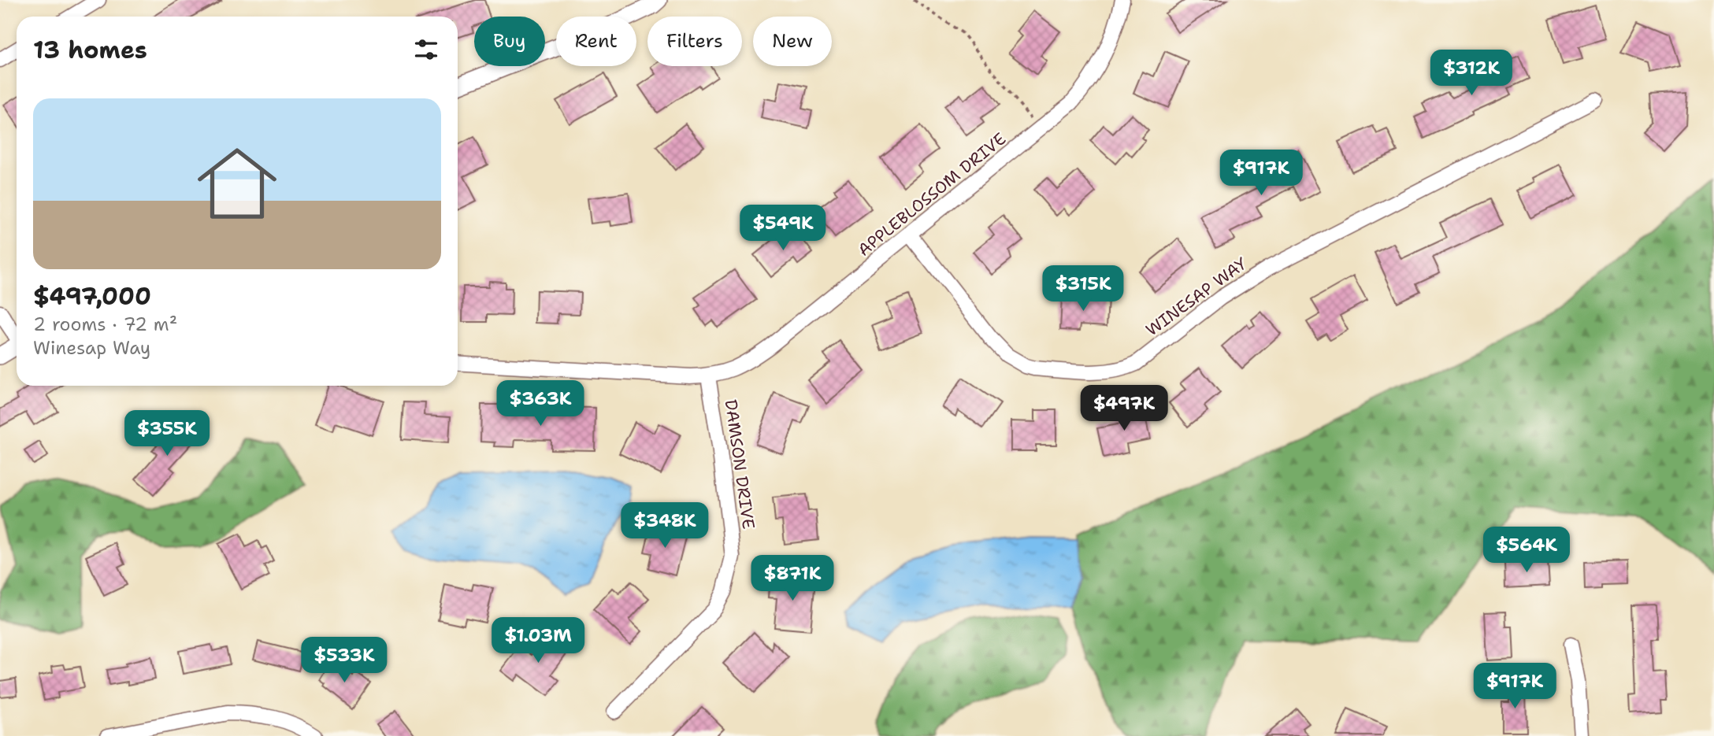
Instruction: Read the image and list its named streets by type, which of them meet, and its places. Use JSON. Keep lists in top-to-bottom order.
{
  "streets": {
    "street": ["APPLEBLOSSOM DRIVE", "WINESAP WAY", "DAMSON DRIVE"]
  },
  "crossings": [
    ["APPLEBLOSSOM DRIVE", "WINESAP WAY"],
    ["APPLEBLOSSOM DRIVE", "DAMSON DRIVE"]
  ],
  "page": {
    "chip": [
      "Buy",
      "Rent",
      "Filters",
      "New"
    ],
    "heading": "13 homes",
    "price": [
      "$312K",
      "$917K",
      "$549K",
      "$315K",
      "$363K",
      "$497K",
      "$355K",
      "$348K",
      "$564K",
      "$871K",
      "$1.03M",
      "$533K",
      "$917K"
    ],
    "list": [
      {
        "name": "$497,000",
        "note": "2 rooms · 72 m² · Winesap Way"
      }
    ]
  }
}
